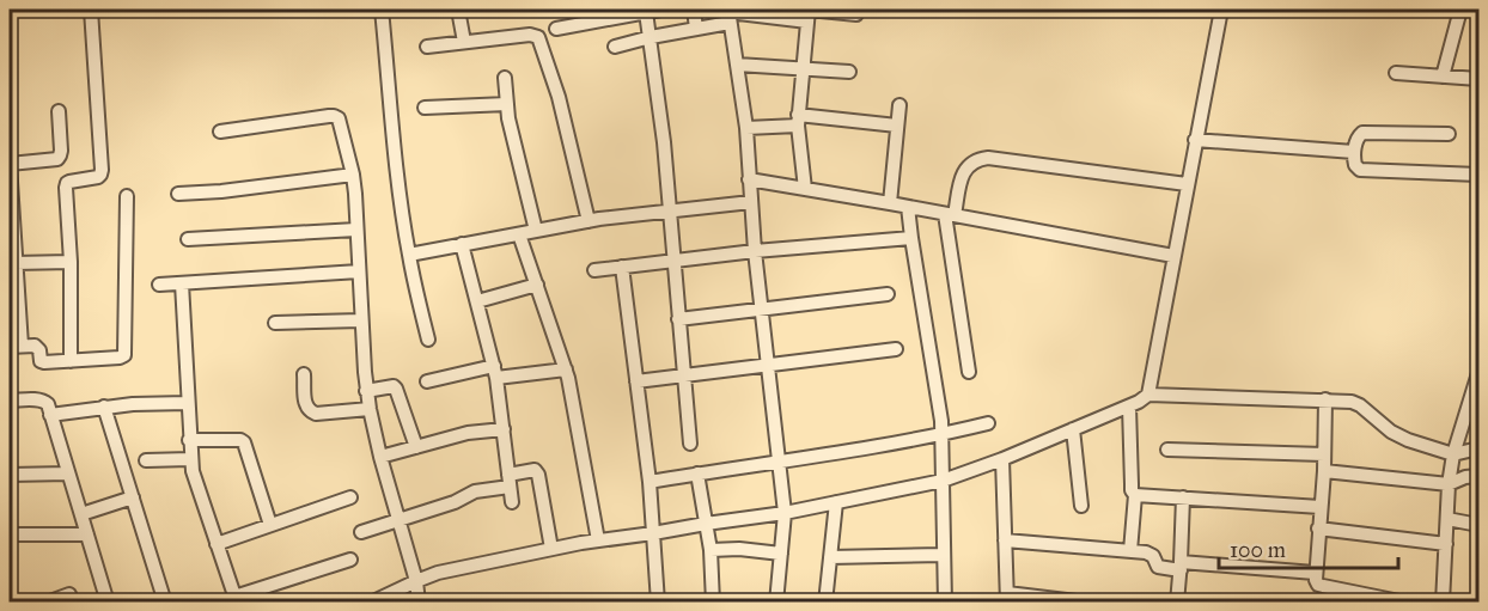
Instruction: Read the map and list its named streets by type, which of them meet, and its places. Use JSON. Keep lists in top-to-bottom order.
{
  "scale_bar": "100 m"
}
